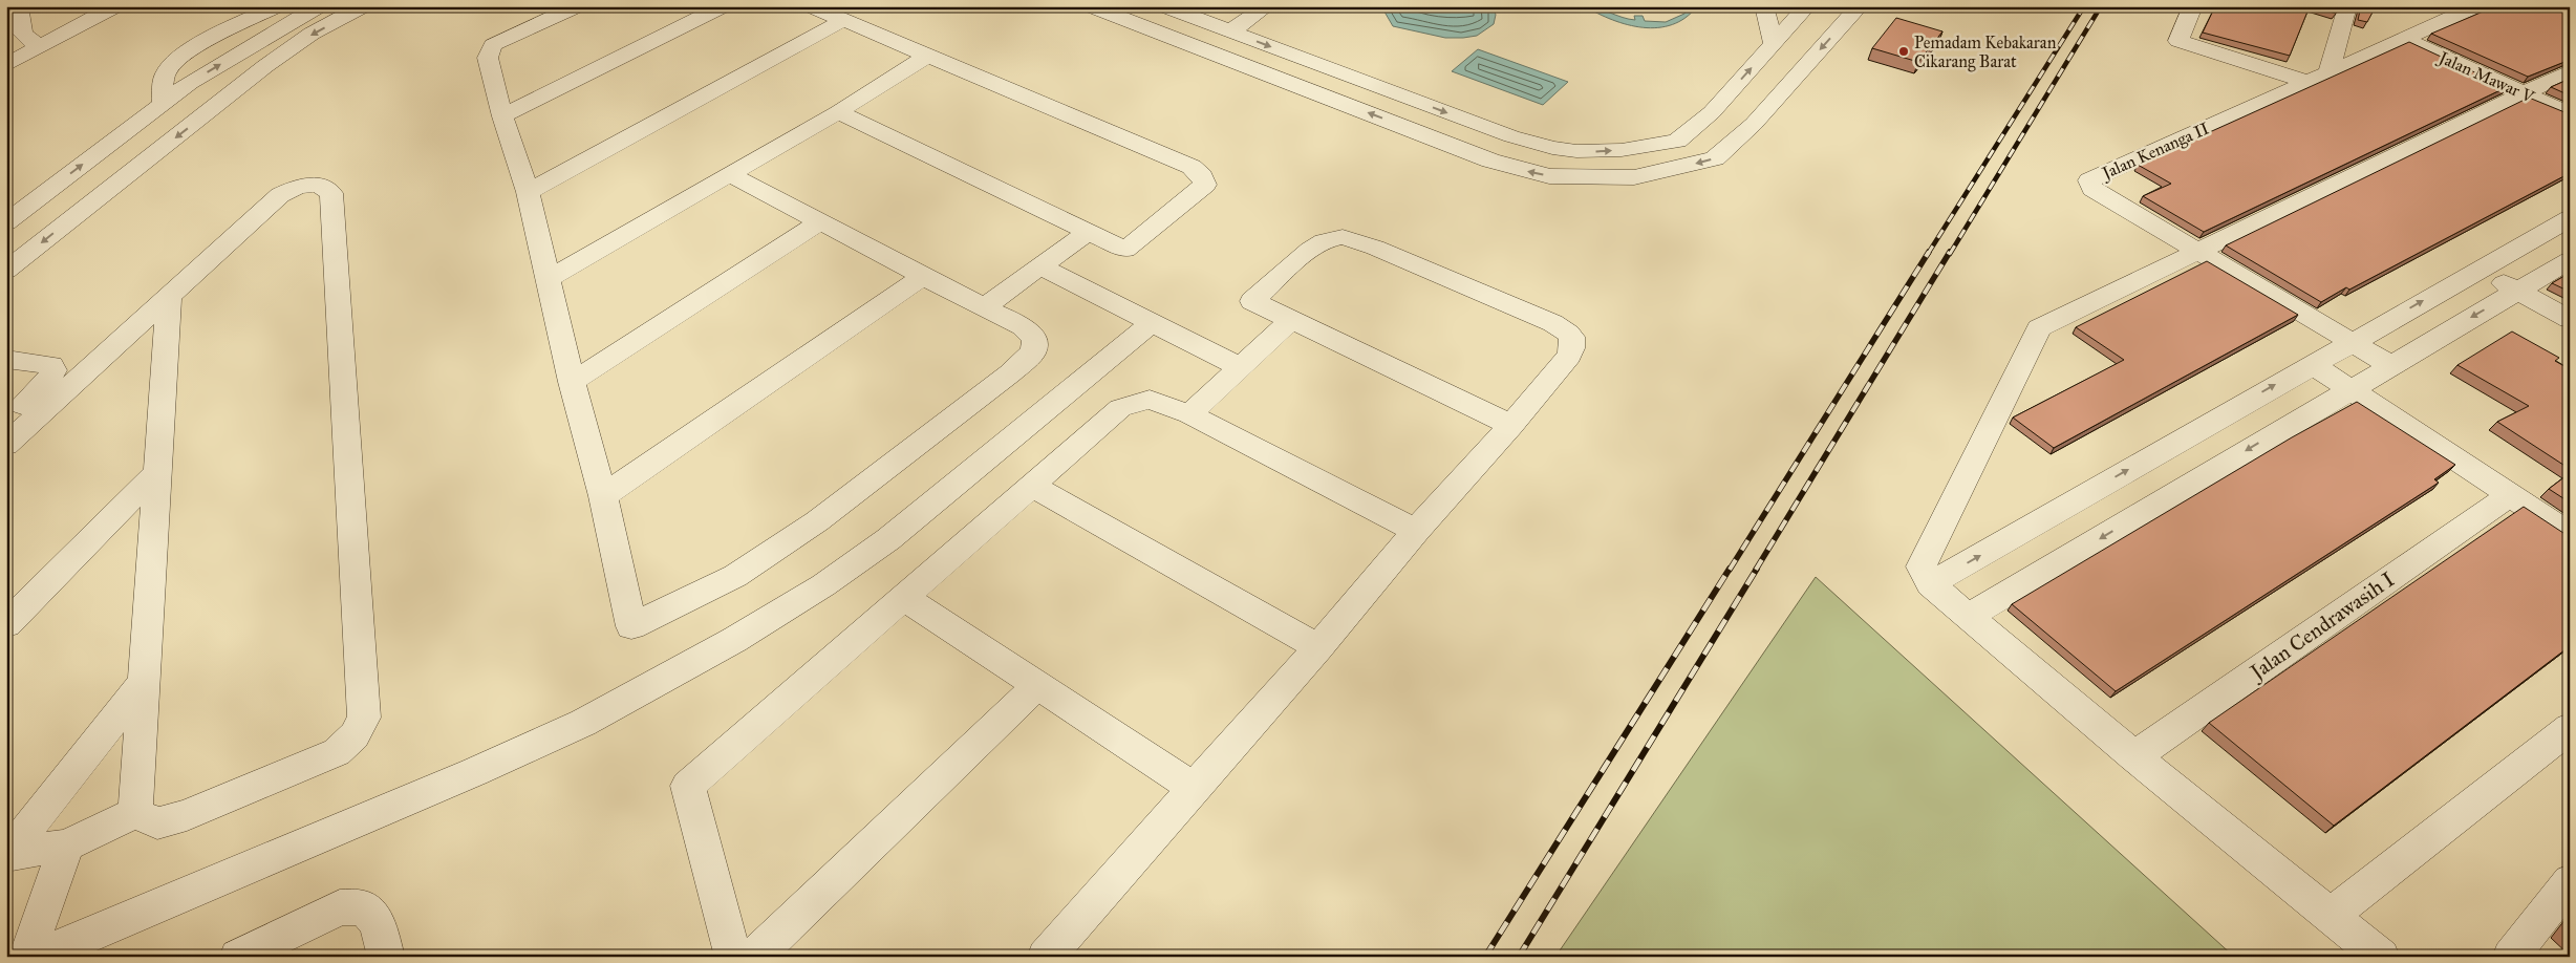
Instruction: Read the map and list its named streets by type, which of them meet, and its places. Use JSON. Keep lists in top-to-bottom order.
{
  "streets": {
    "street": ["Jalan Mawar V", "Jalan Kenanga II", "Jalan Cendrawasih I"]
  },
  "crossings": [
    ["Jalan Mawar V", "Jalan Kenanga II"]
  ],
  "places": ["Pemadam Kebakaran Cikarang Barat"]
}
